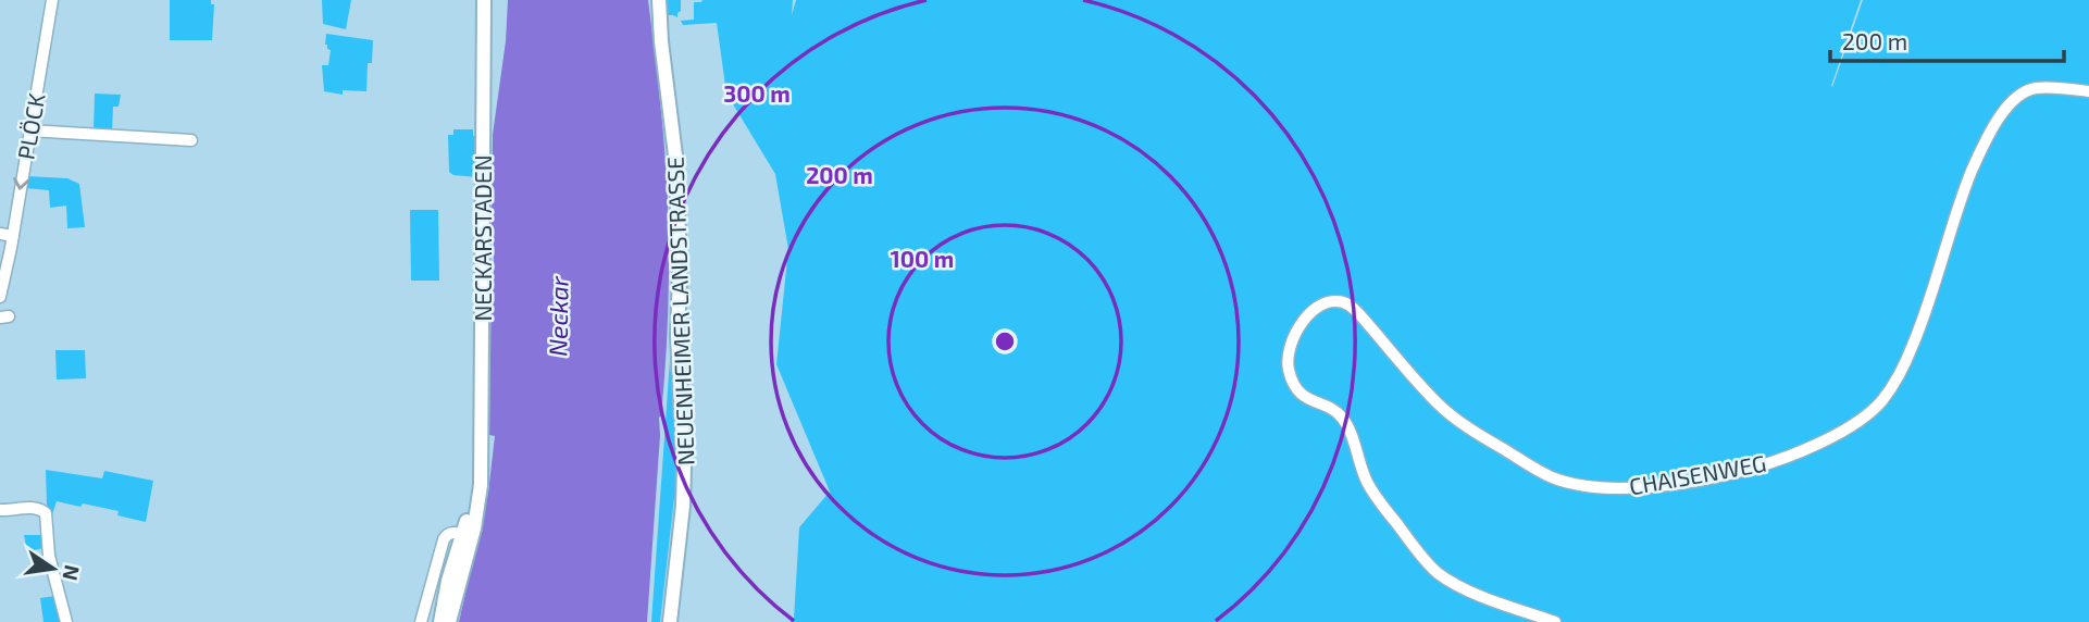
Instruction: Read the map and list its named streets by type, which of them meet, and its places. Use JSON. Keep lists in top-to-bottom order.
{
  "streets": {
    "main road": ["NECKARSTADEN", "NEUENHEIMER LANDSTRASSE"],
    "street": ["PLÖCK", "CHAISENWEG"]
  },
  "one_way": ["PLÖCK"],
  "water": ["Neckar"],
  "scale_bar": "200 m",
  "north": "right",
  "rings": ["300 m", "200 m", "100 m"]
}
